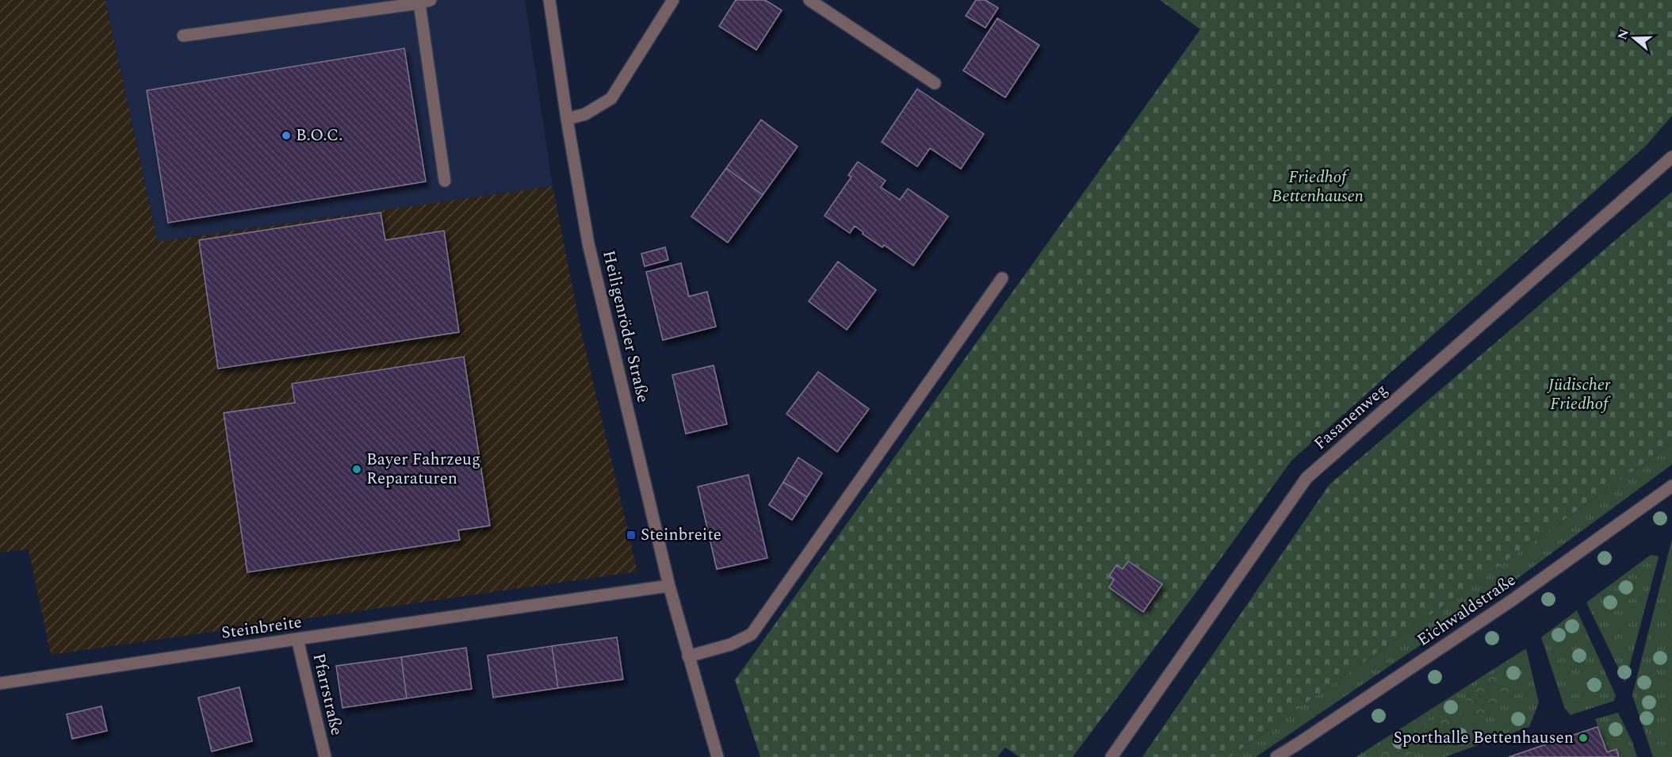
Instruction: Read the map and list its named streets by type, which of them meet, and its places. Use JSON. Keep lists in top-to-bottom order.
{
  "streets": {
    "street": [
      "Heiligenröder Straße",
      "Fasanenweg",
      "Eichwaldstraße",
      "Steinbreite",
      "Pfarrstraße"
    ]
  },
  "crossings": [
    ["Heiligenröder Straße", "Steinbreite"],
    ["Steinbreite", "Pfarrstraße"]
  ],
  "parks": ["Friedhof Bettenhausen", "Jüdischer Friedhof"],
  "places": {
    "other": ["B.O.C.", "Bayer Fahrzeug Reparaturen", "Sporthalle Bettenhausen"],
    "transit": ["Steinbreite"]
  },
  "north": "left"
}
